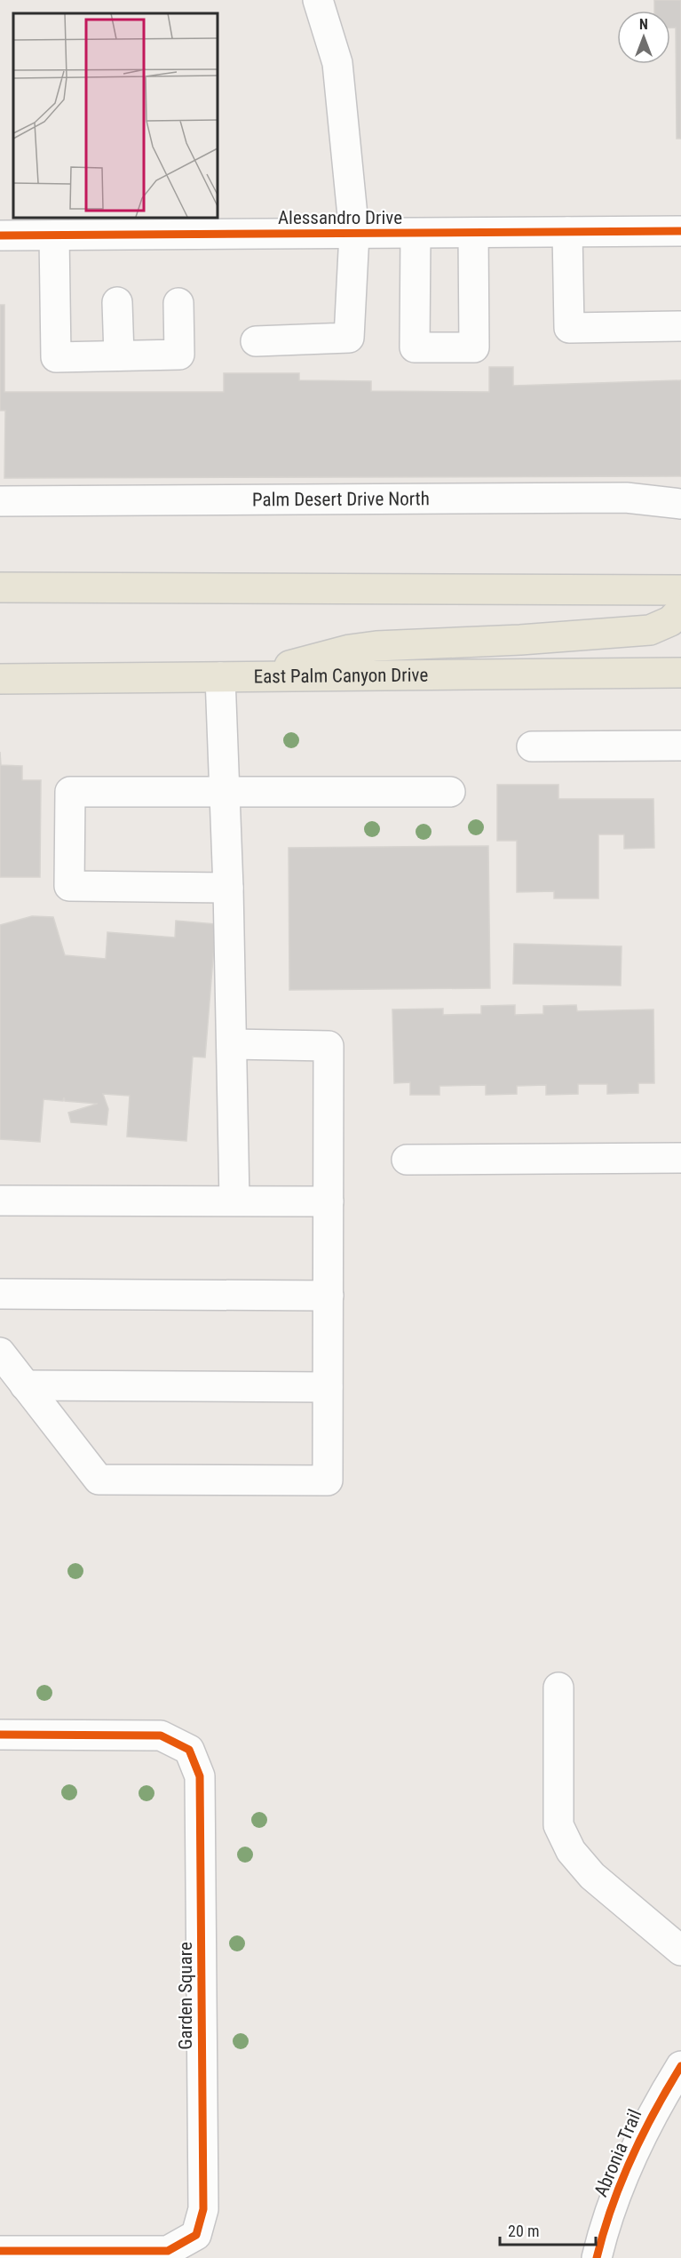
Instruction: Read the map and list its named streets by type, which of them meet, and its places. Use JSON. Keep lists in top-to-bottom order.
{
  "streets": {
    "main road": ["East Palm Canyon Drive"],
    "street": [
      "Alessandro Drive",
      "Palm Desert Drive North",
      "Garden Square",
      "Abronia Trail"
    ]
  },
  "scale_bar": "20 m",
  "north": "top"
}
